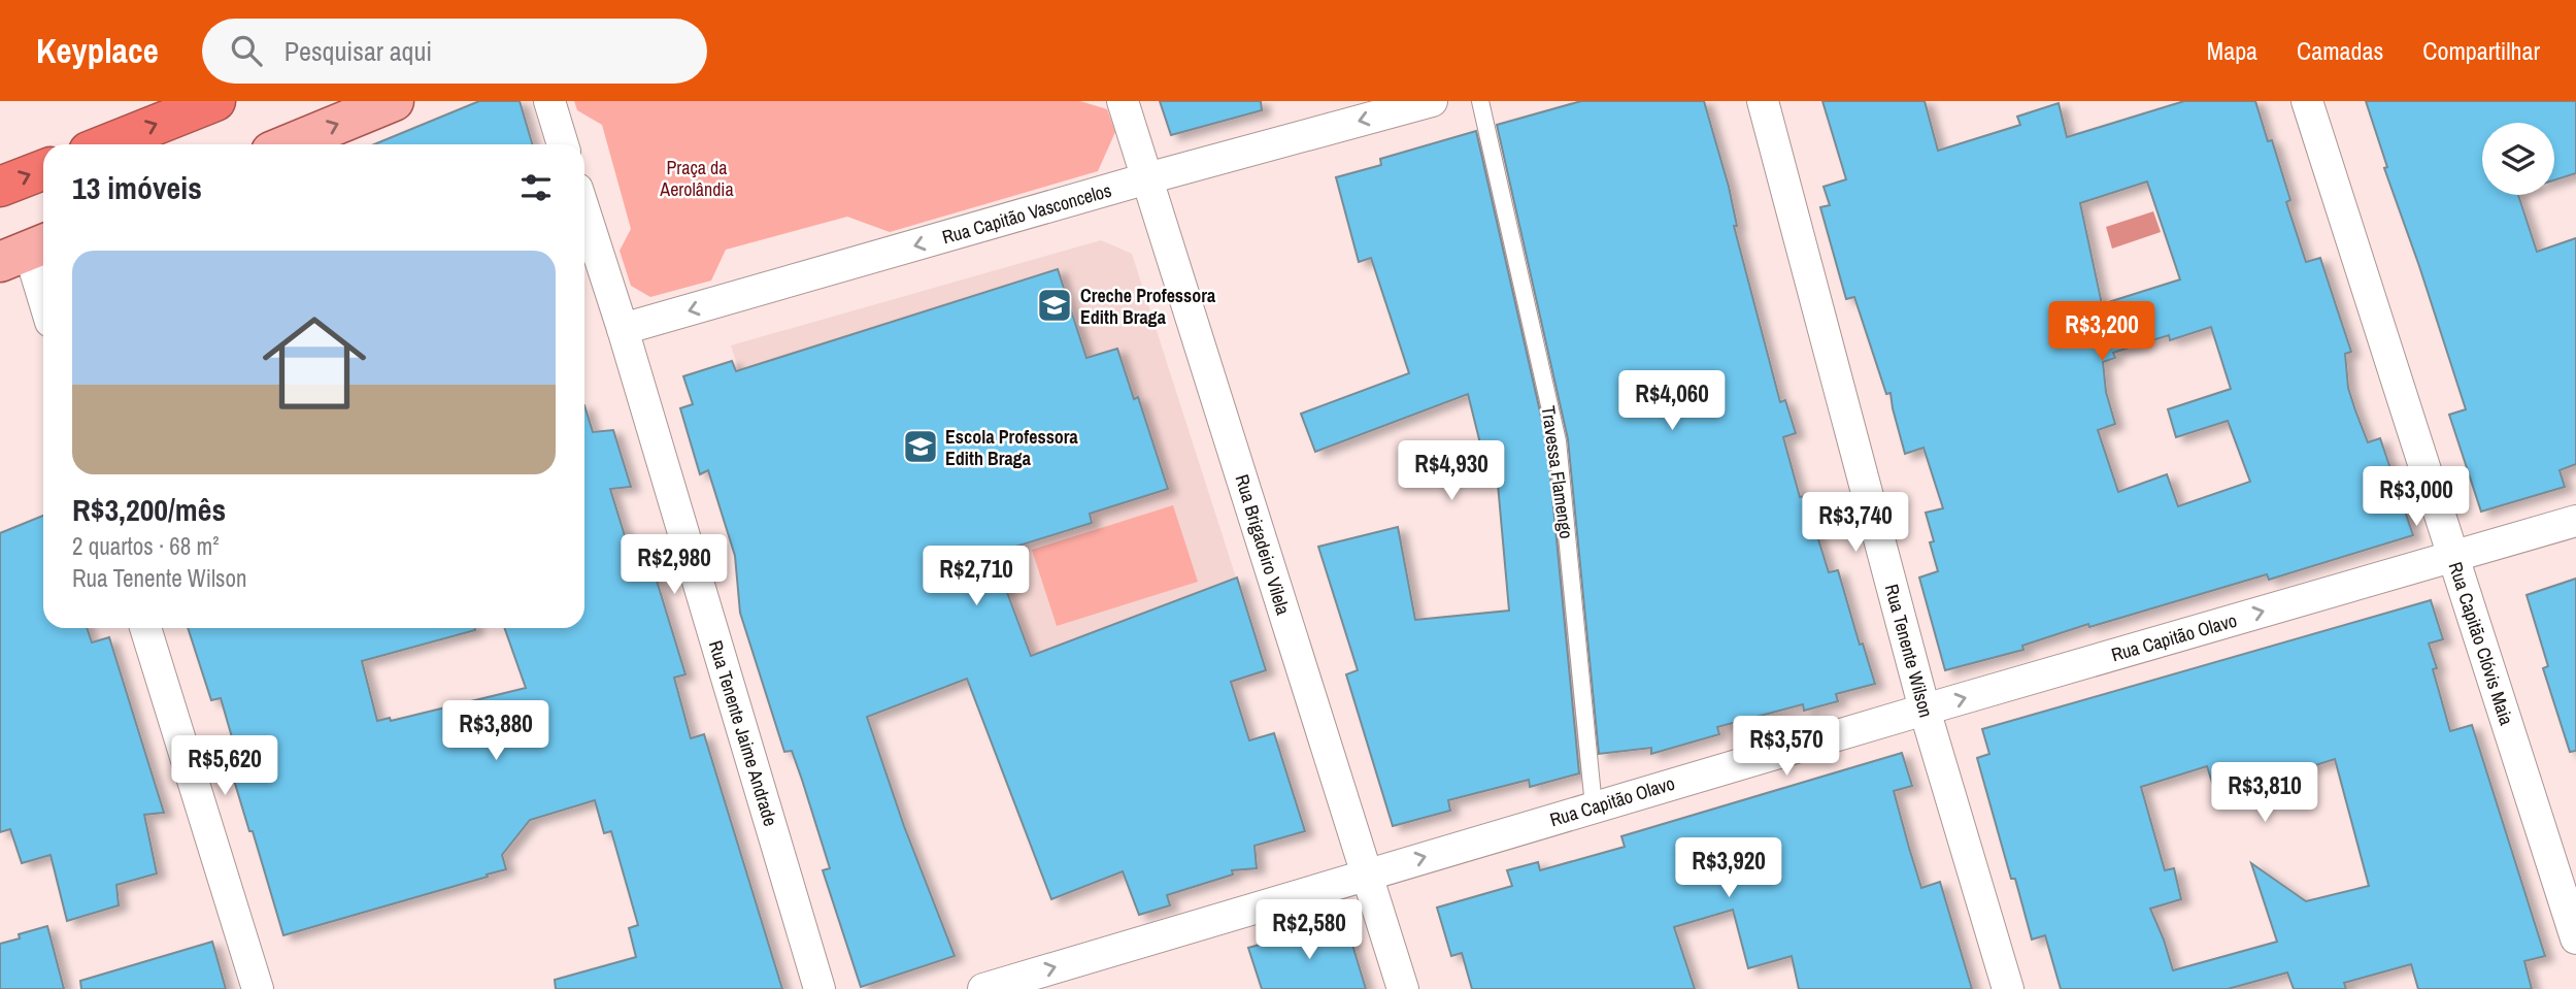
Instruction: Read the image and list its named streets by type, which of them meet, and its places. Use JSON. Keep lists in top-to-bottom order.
{
  "streets": {
    "street": [
      "Rua Capitão Vasconcelos",
      "Rua Brigadeiro Vilela",
      "Rua Capitão Olavo",
      "Rua Capitão Clóvis Maia",
      "Rua Tenente Wilson",
      "Rua Tenente Jaime Andrade"
    ],
    "lane": ["Travessa Flamengo"]
  },
  "crossings": [
    ["Rua Capitão Vasconcelos", "Rua Brigadeiro Vilela"],
    ["Rua Capitão Vasconcelos", "Rua Tenente Jaime Andrade"],
    ["Travessa Flamengo", "Rua Capitão Olavo"],
    ["Rua Brigadeiro Vilela", "Rua Capitão Olavo"],
    ["Rua Capitão Olavo", "Rua Capitão Clóvis Maia"],
    ["Rua Capitão Olavo", "Rua Tenente Wilson"]
  ],
  "one_way": ["Rua Capitão Vasconcelos", "Rua Capitão Olavo"],
  "parks": ["Praça da Aerolândia"],
  "places": {
    "school or university": ["Creche Professora Edith Braga", "Escola Professora Edith Braga"]
  },
  "page": {
    "header": "Keyplace",
    "search": "Pesquisar aqui",
    "nav": ["Mapa", "Camadas", "Compartilhar"],
    "heading": "13 imóveis",
    "list": [
      {
        "name": "R$3,200/mês",
        "note": "2 quartos · 68 m² · Rua Tenente Wilson"
      }
    ],
    "price": [
      "R$3,200",
      "R$4,060",
      "R$4,930",
      "R$3,000",
      "R$3,740",
      "R$2,980",
      "R$2,710",
      "R$3,880",
      "R$3,570",
      "R$5,620",
      "R$3,810",
      "R$3,920",
      "R$2,580"
    ]
  }
}
